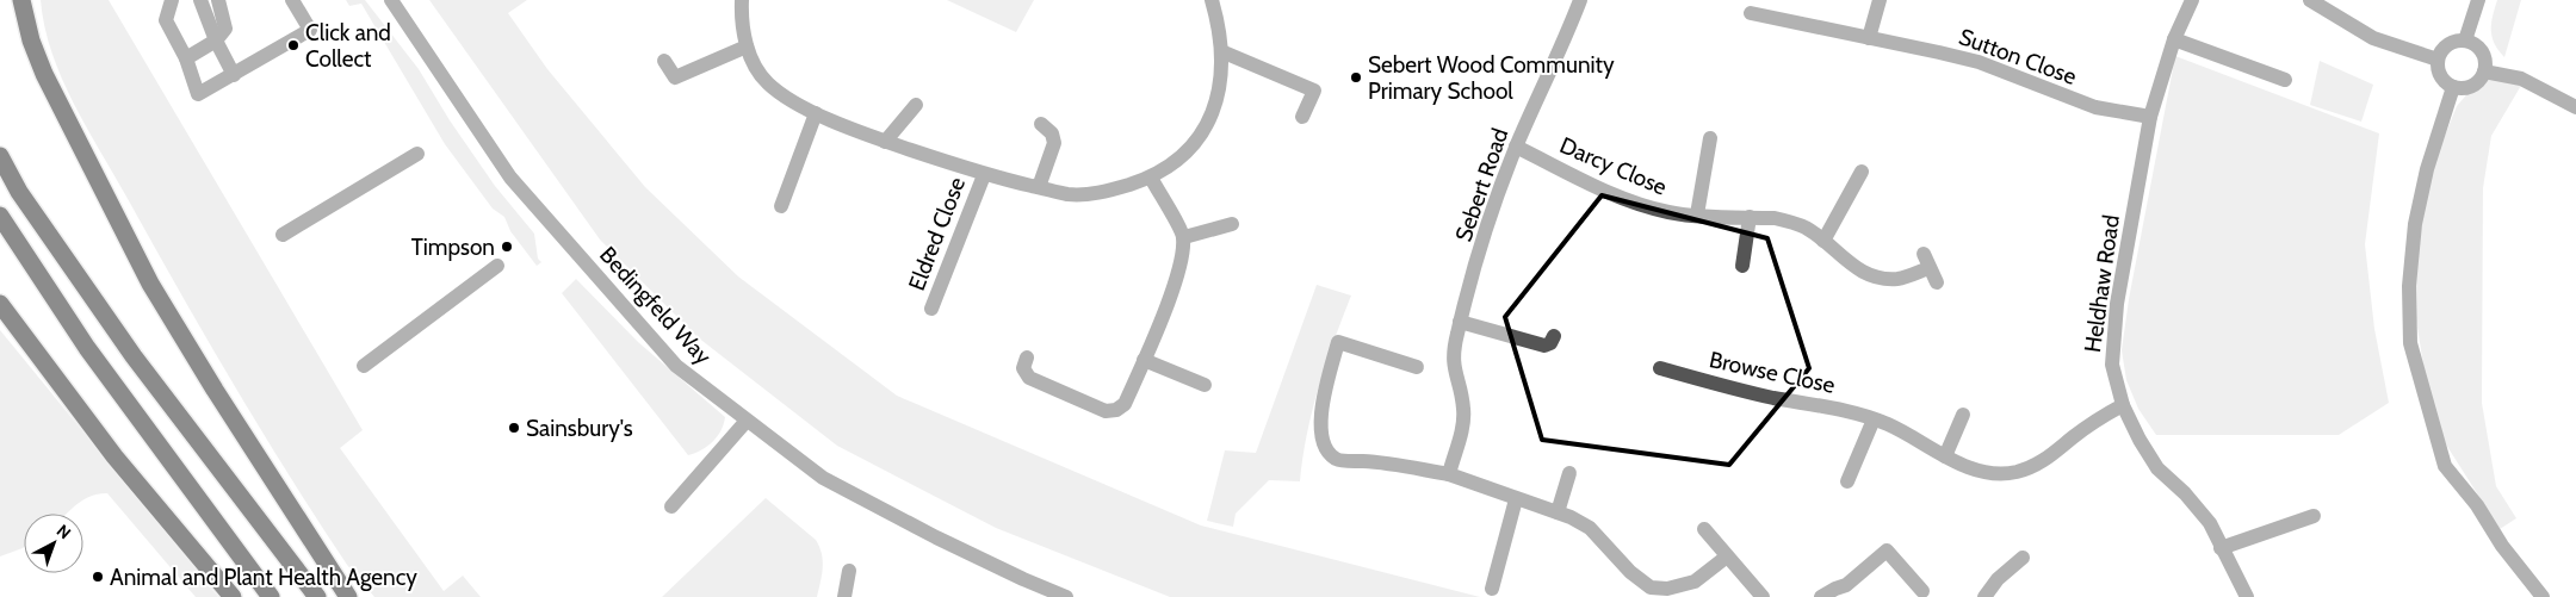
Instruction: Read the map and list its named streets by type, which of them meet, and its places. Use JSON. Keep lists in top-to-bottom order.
{
  "streets": {
    "street": [
      "Sutton Close",
      "Darcy Close",
      "Sebert Road",
      "Eldred Close",
      "Heldhaw Road",
      "Bedingfeld Way",
      "Browse Close"
    ]
  },
  "crossings": [
    ["Sutton Close", "Heldhaw Road"],
    ["Darcy Close", "Sebert Road"],
    ["Heldhaw Road", "Browse Close"]
  ],
  "places": [
    "Click and Collect",
    "Sebert Wood Community Primary School",
    "Timpson",
    "Sainsbury's",
    "Animal and Plant Health Agency"
  ],
  "north": "top right"
}
